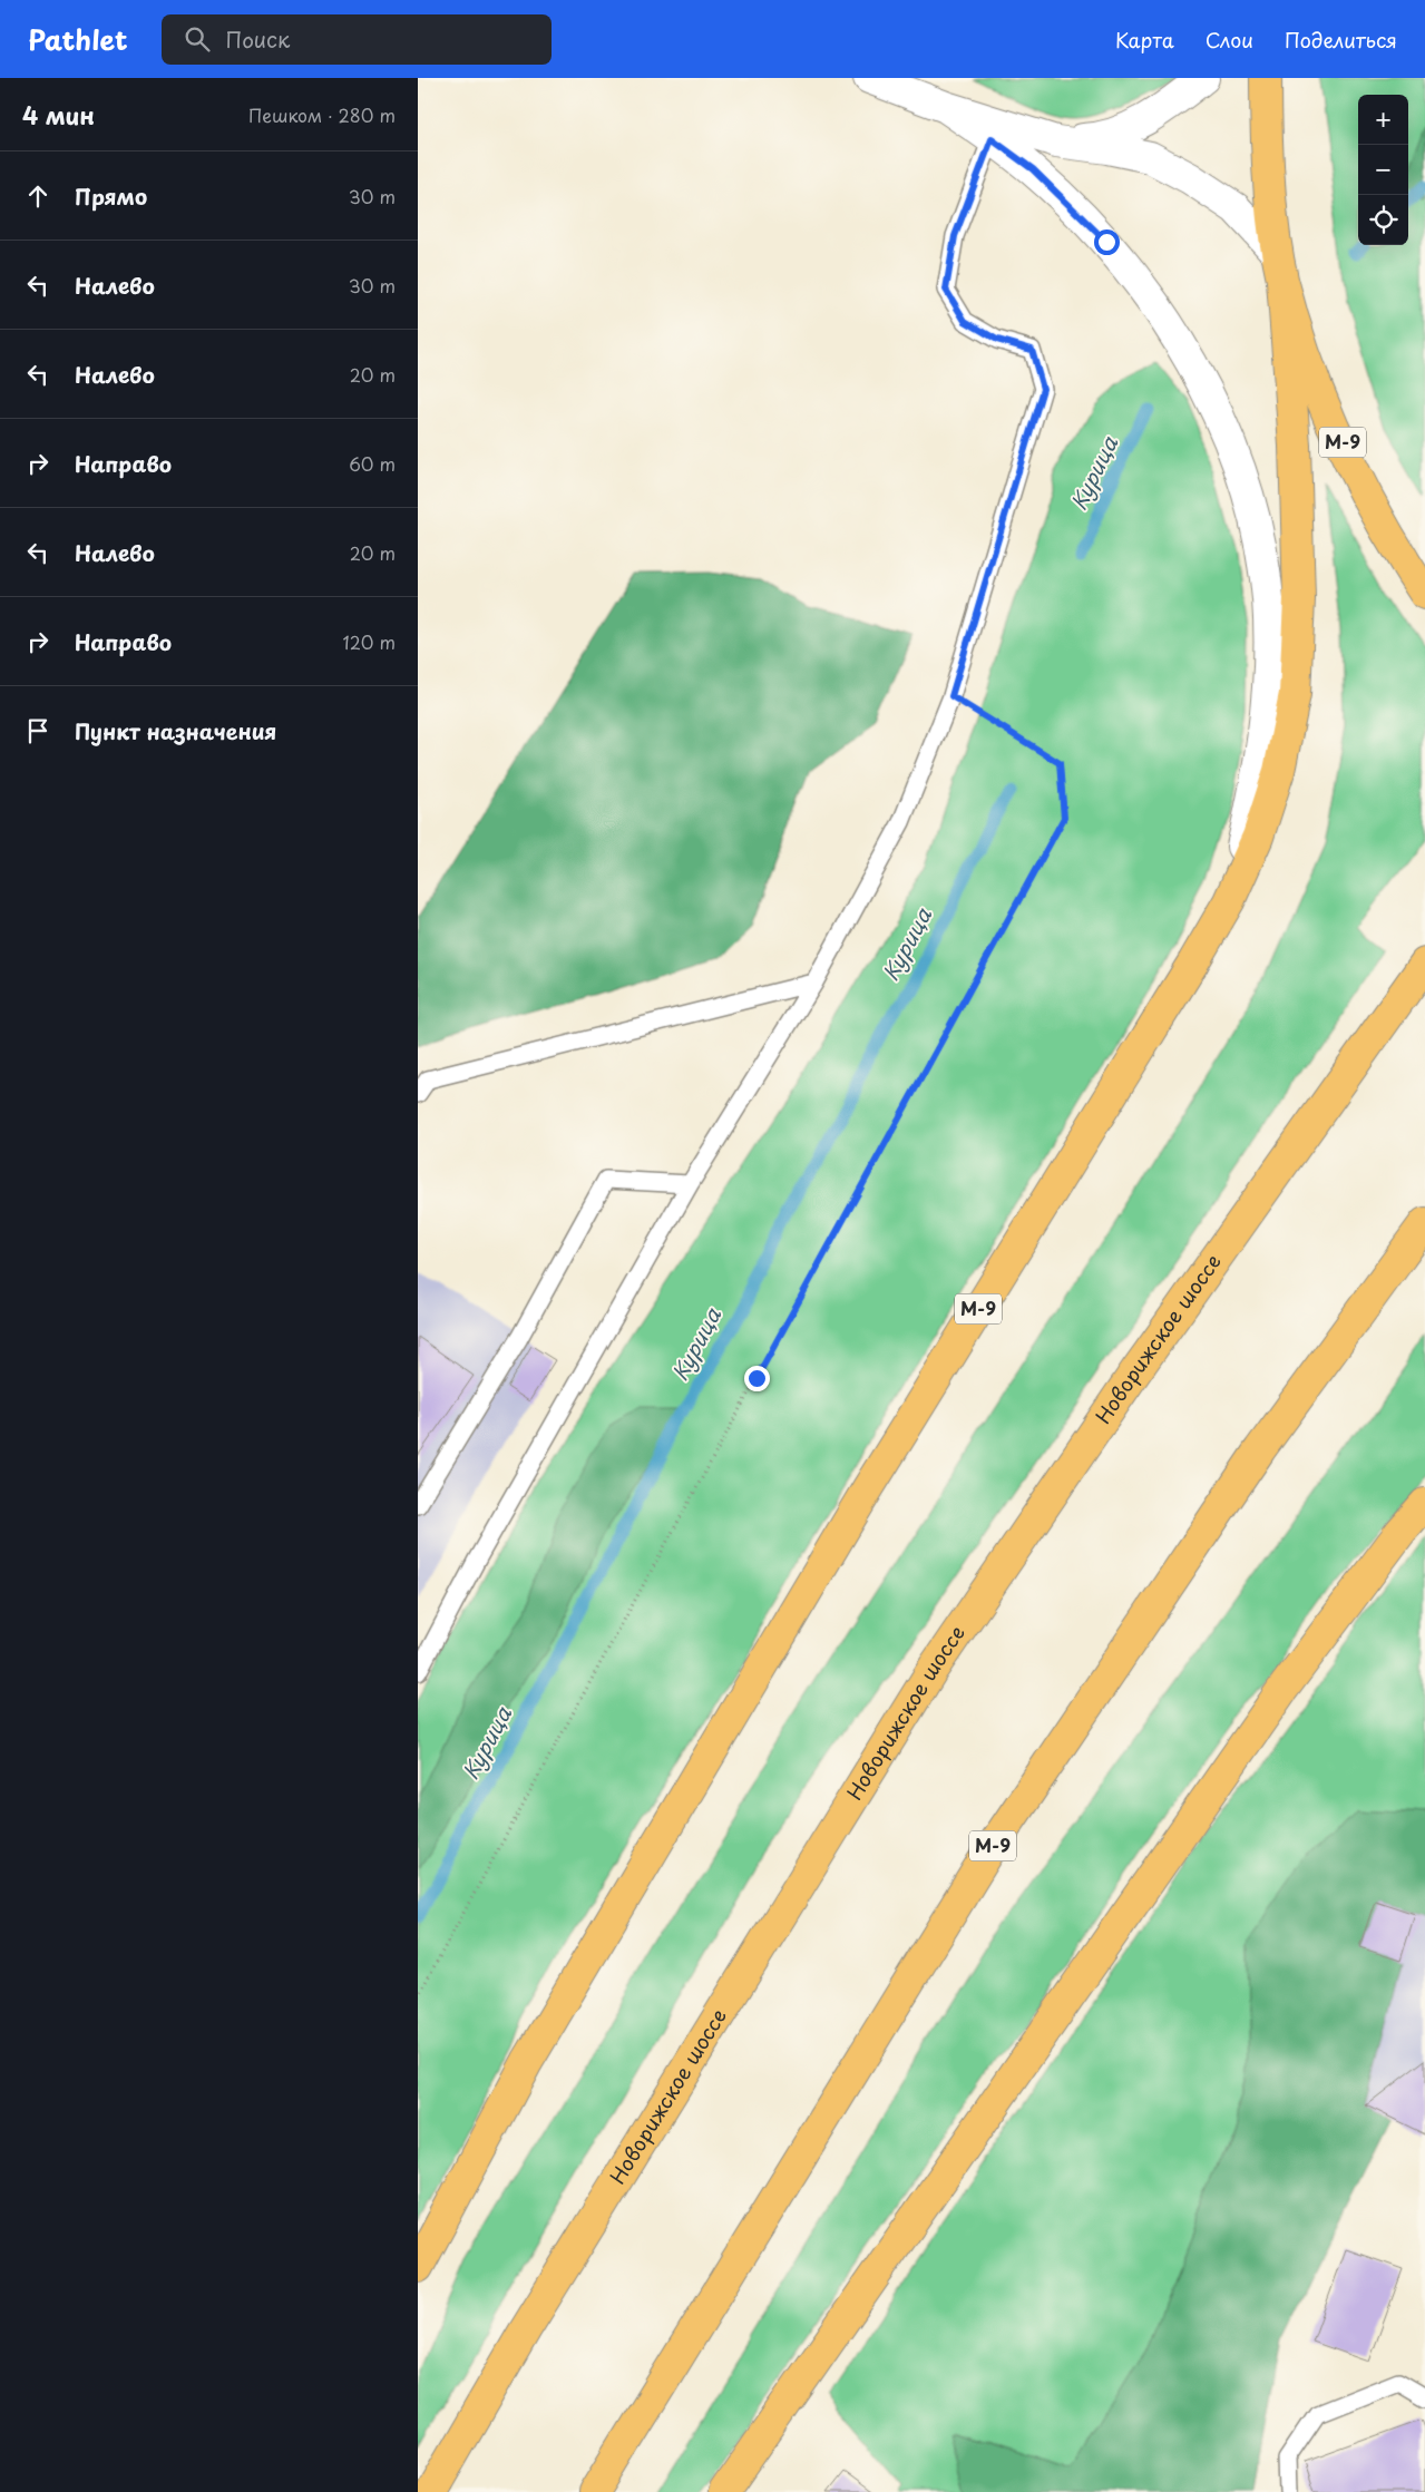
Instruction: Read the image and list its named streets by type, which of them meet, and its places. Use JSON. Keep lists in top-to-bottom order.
{
  "streets": {
    "main road": ["М-9", "Новорижское шоссе"]
  },
  "water": ["Курица"],
  "page": {
    "header": "Pathlet",
    "search": "Поиск",
    "nav": ["Карта", "Слои", "Поделиться"],
    "heading": ["4 мин", "Пешком · 280 m"],
    "map_buttons": ["+", "−"],
    "list": [
      ["Прямо", "30 m"],
      ["Налево", "30 m"],
      ["Налево", "20 m"],
      ["Направо", "60 m"],
      ["Налево", "20 m"],
      ["Направо", "120 m"],
      "Пункт назначения"
    ]
  }
}
